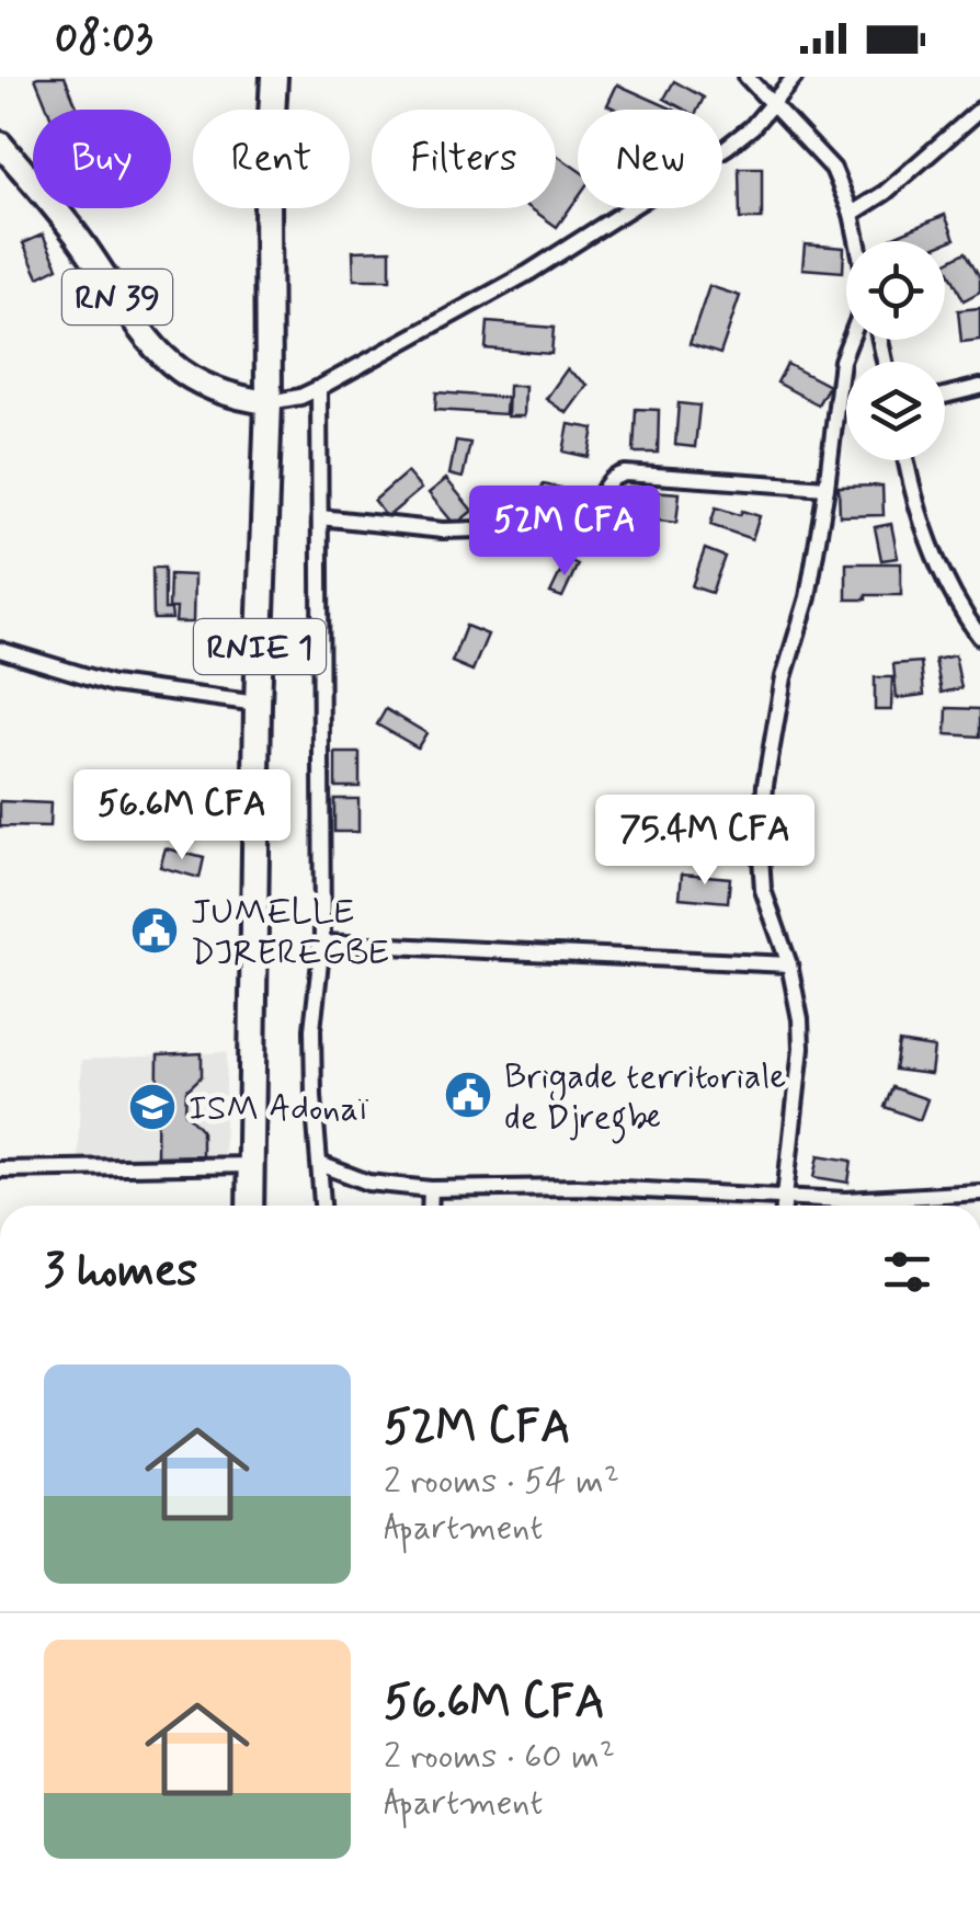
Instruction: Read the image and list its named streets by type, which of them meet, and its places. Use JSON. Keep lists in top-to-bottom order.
{
  "streets": {
    "highway": ["RNIE 1"],
    "main road": ["RN 39"]
  },
  "crossings": [
    ["RN 39", "RNIE 1"]
  ],
  "places": {
    "public building": ["JUMELLE DJREREGBE", "Brigade territoriale de Djregbe"],
    "school or university": ["ISM Adonaï"]
  },
  "page": {
    "status": "08:03",
    "chip": [
      "Buy",
      "Rent",
      "Filters",
      "New"
    ],
    "price": ["52M CFA", "56.6M CFA", "75.4M CFA"],
    "heading": "3 homes",
    "list": [
      {
        "name": "52M CFA",
        "note": "2 rooms · 54 m² · Apartment"
      },
      {
        "name": "56.6M CFA",
        "note": "2 rooms · 60 m² · Apartment"
      }
    ]
  }
}
